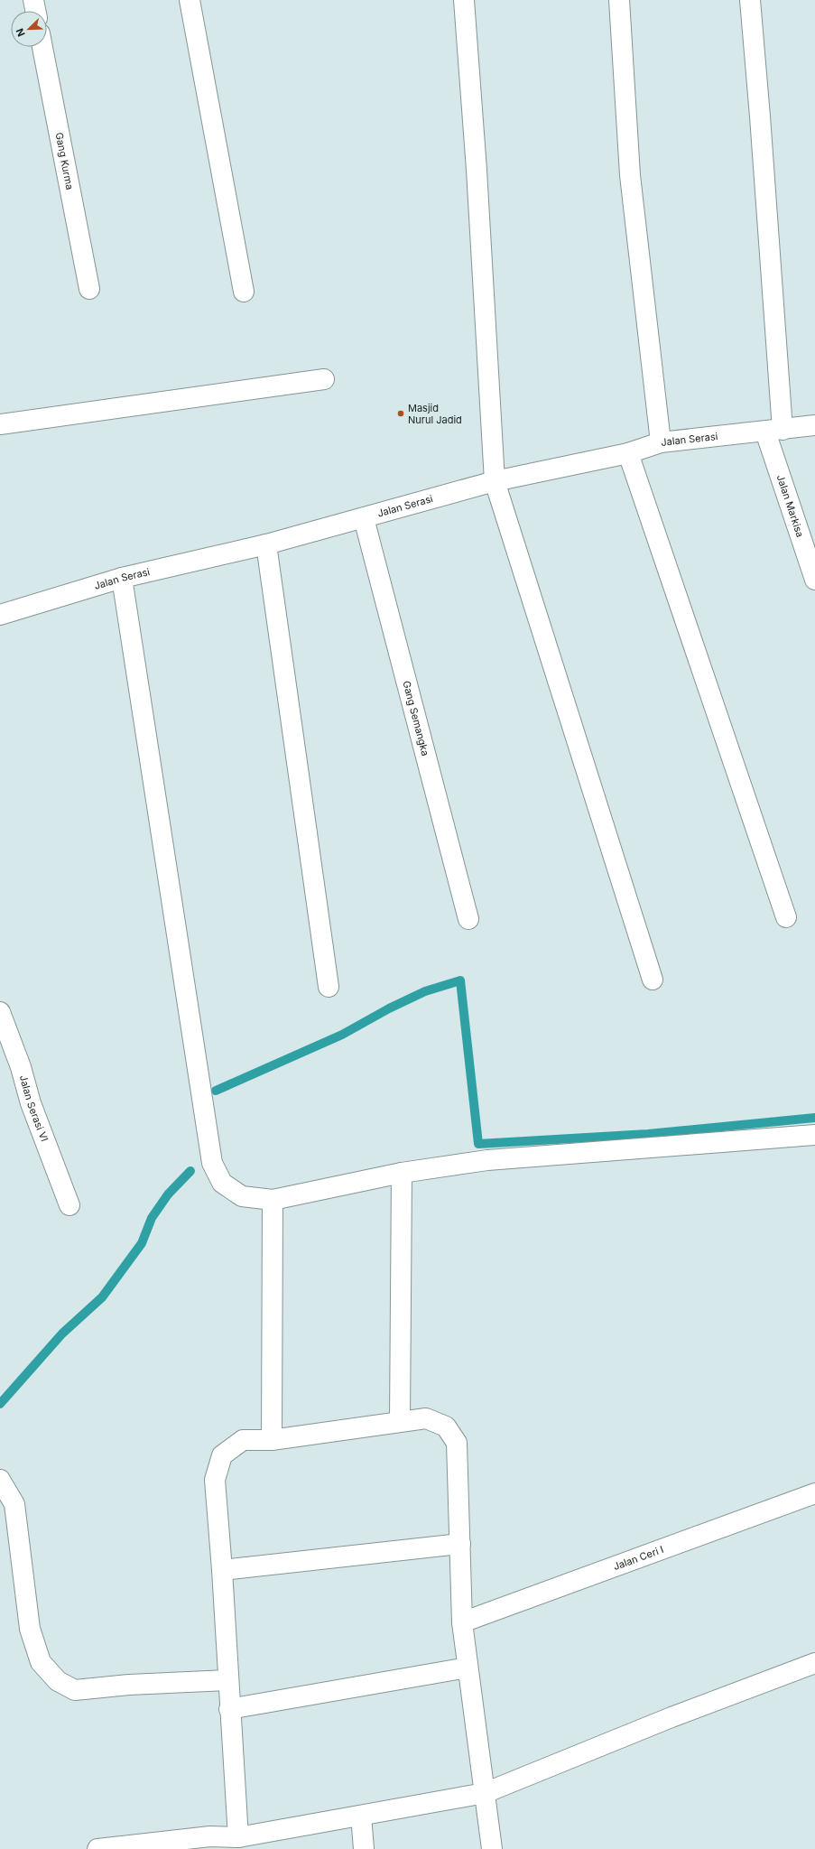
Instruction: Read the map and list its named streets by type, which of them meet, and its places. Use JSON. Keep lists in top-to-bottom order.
{
  "streets": {
    "street": [
      "Gang Kurma",
      "Jalan Serasi",
      "Jalan Markisa",
      "Gang Semangka",
      "Jalan Serasi VI",
      "Jalan Ceri I"
    ]
  },
  "crossings": [
    ["Jalan Serasi", "Jalan Markisa"],
    ["Jalan Serasi", "Gang Semangka"]
  ],
  "places": ["Masjid Nurul Jadid"],
  "north": "bottom left"
}
